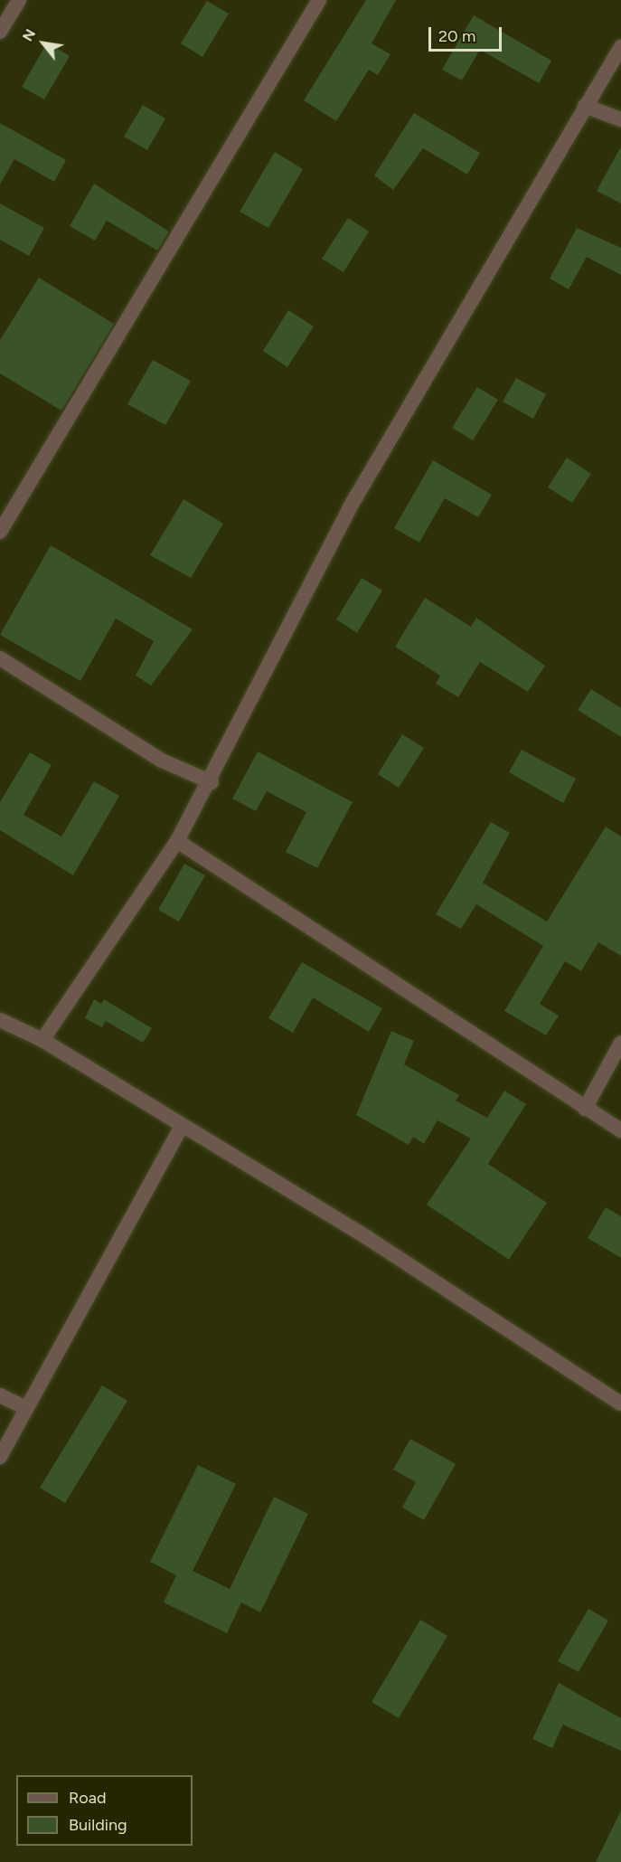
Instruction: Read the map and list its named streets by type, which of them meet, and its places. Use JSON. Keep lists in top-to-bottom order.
{
  "legend": ["Road", "Building"],
  "scale_bar": "20 m",
  "north": "top left"
}
